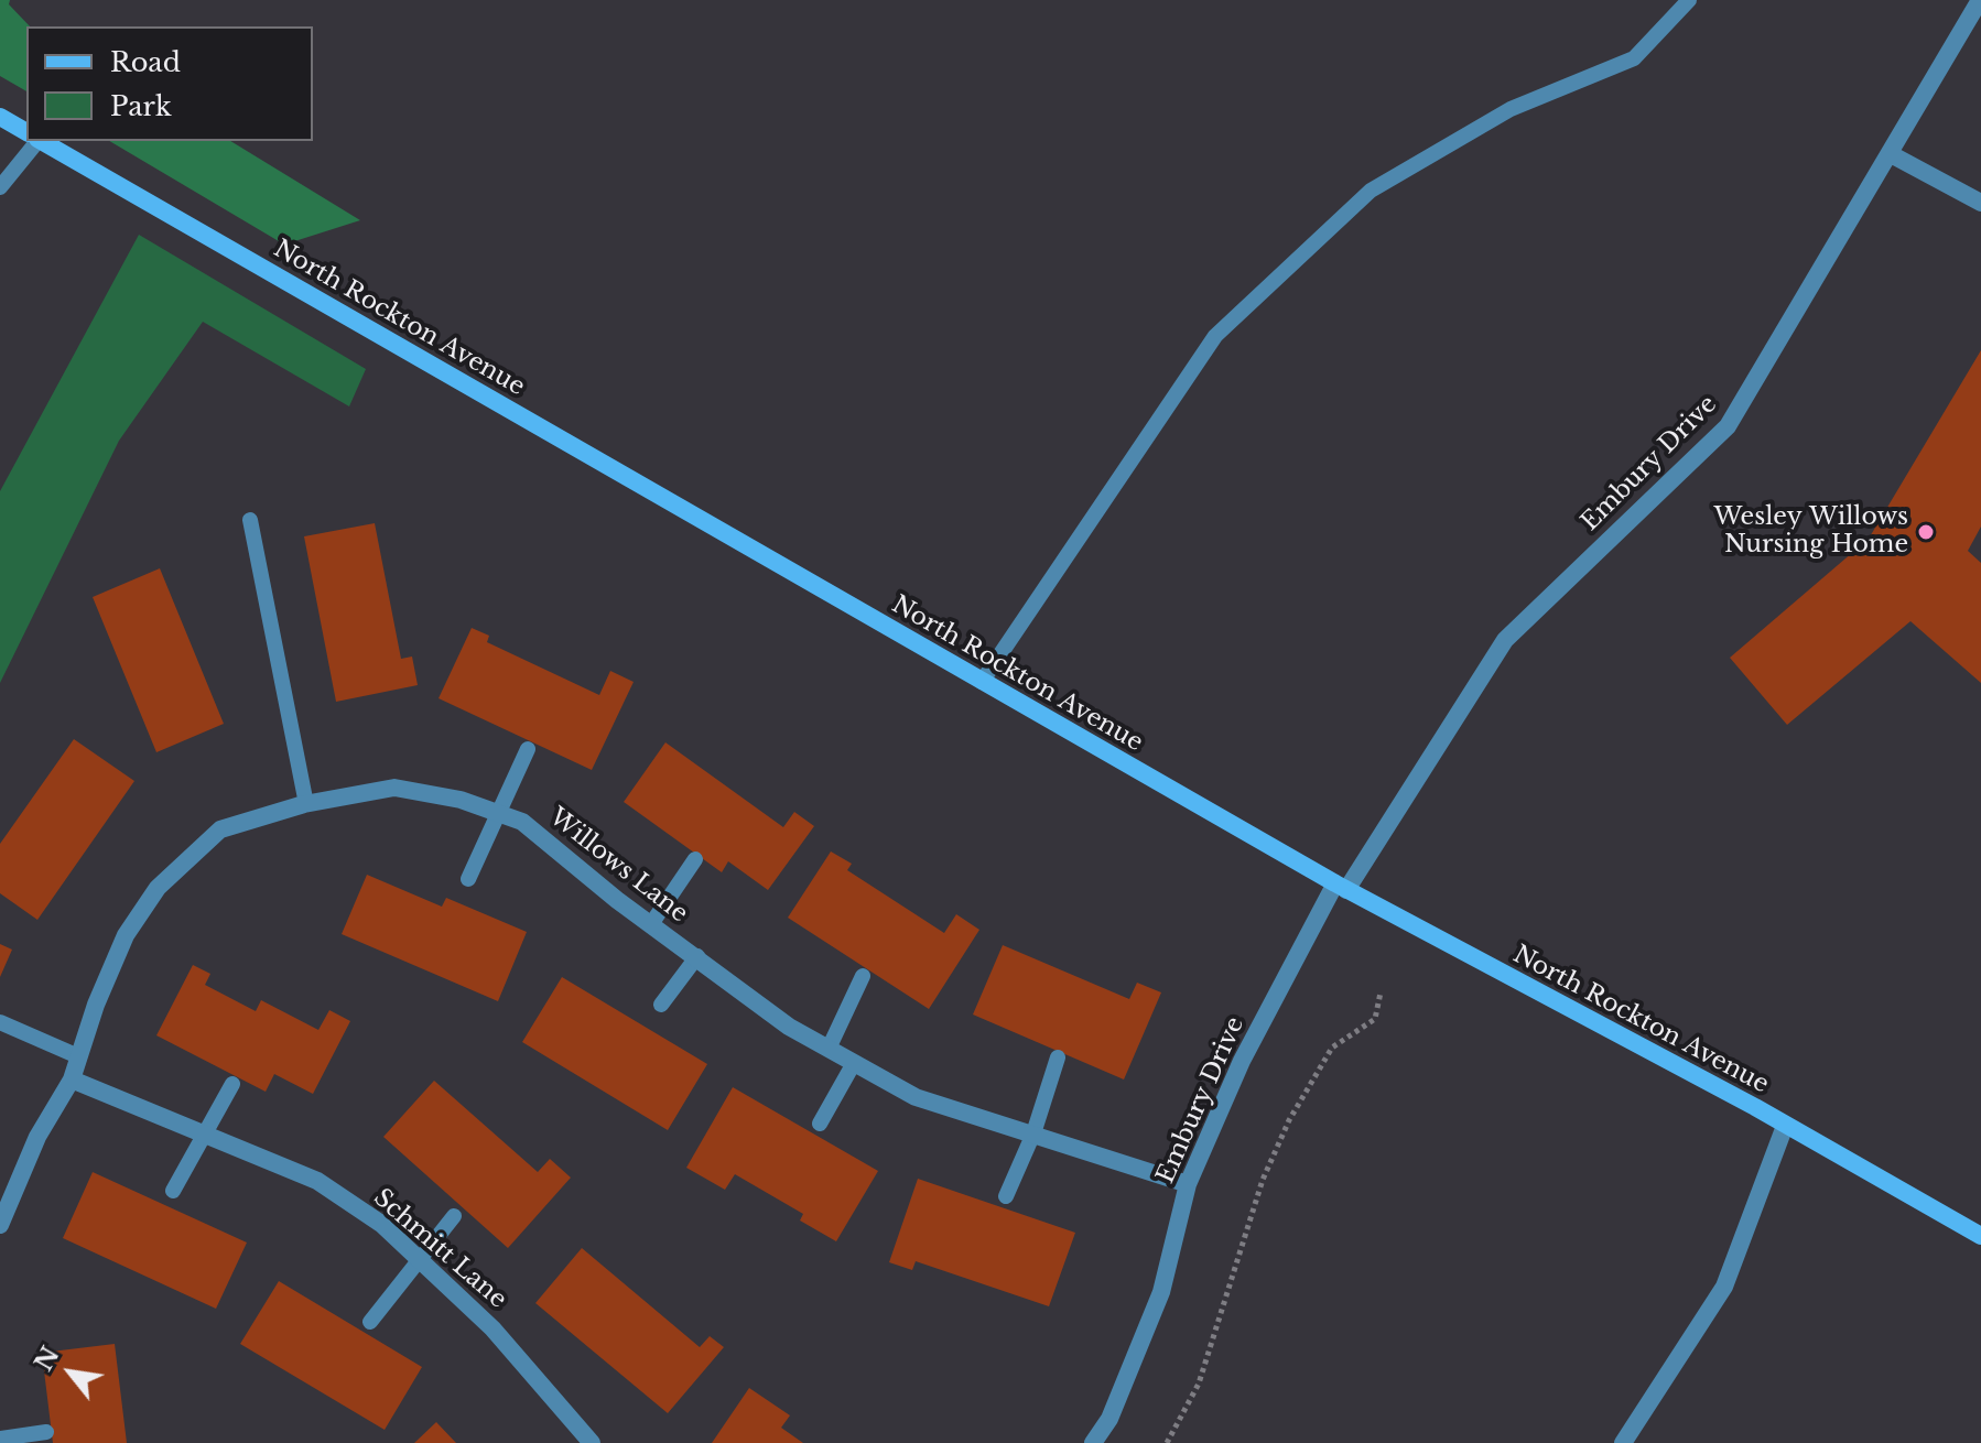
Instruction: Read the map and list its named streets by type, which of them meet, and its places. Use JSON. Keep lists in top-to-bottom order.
{
  "streets": {
    "street": [
      "North Rockton Avenue",
      "Embury Drive",
      "Willows Lane",
      "Schmitt Lane"
    ]
  },
  "crossings": [
    ["North Rockton Avenue", "Embury Drive"],
    ["Embury Drive", "Willows Lane"],
    ["Willows Lane", "Schmitt Lane"]
  ],
  "places": ["Wesley Willows Nursing Home"],
  "legend": ["Road", "Park"],
  "north": "top left"
}
